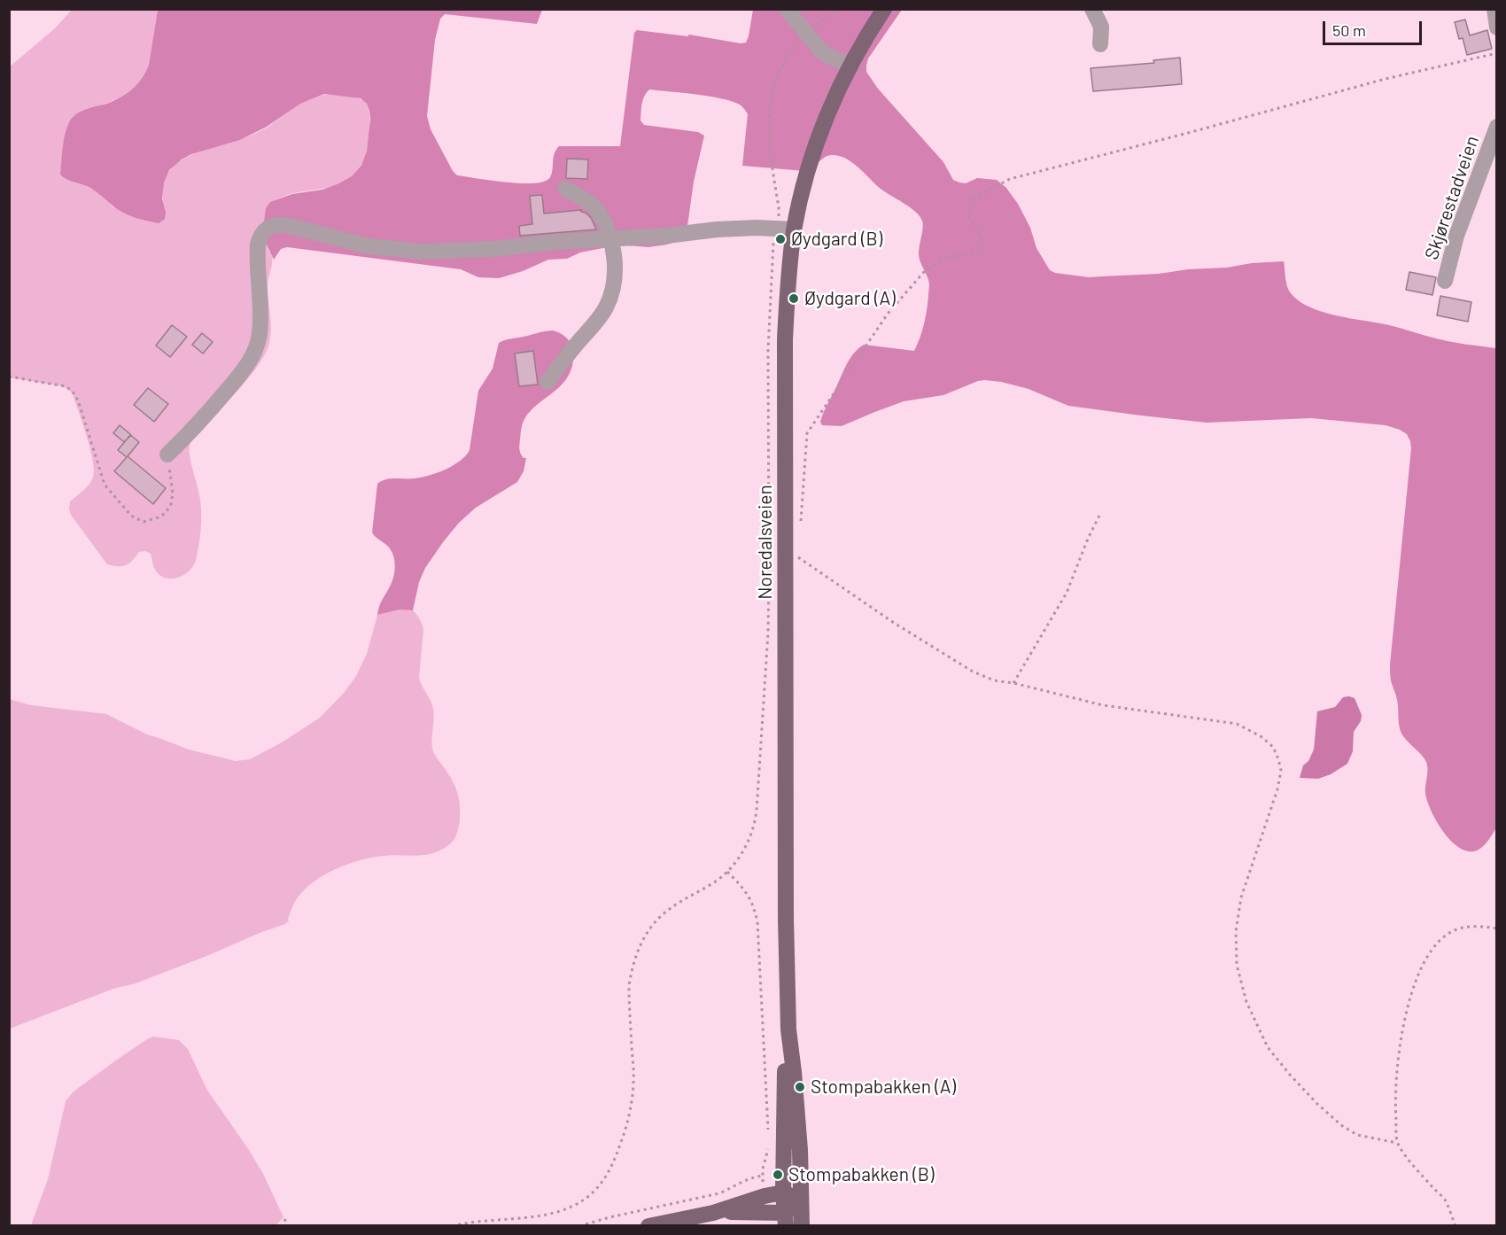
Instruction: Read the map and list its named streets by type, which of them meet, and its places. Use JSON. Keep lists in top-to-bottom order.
{
  "streets": {
    "main road": ["Noredalsveien"],
    "lane": ["Skjørestadveien"]
  },
  "places": [
    "Øydgard (B)",
    "Øydgard (A)",
    "Stompabakken (A)",
    "Stompabakken (B)"
  ],
  "scale_bar": "50 m"
}
